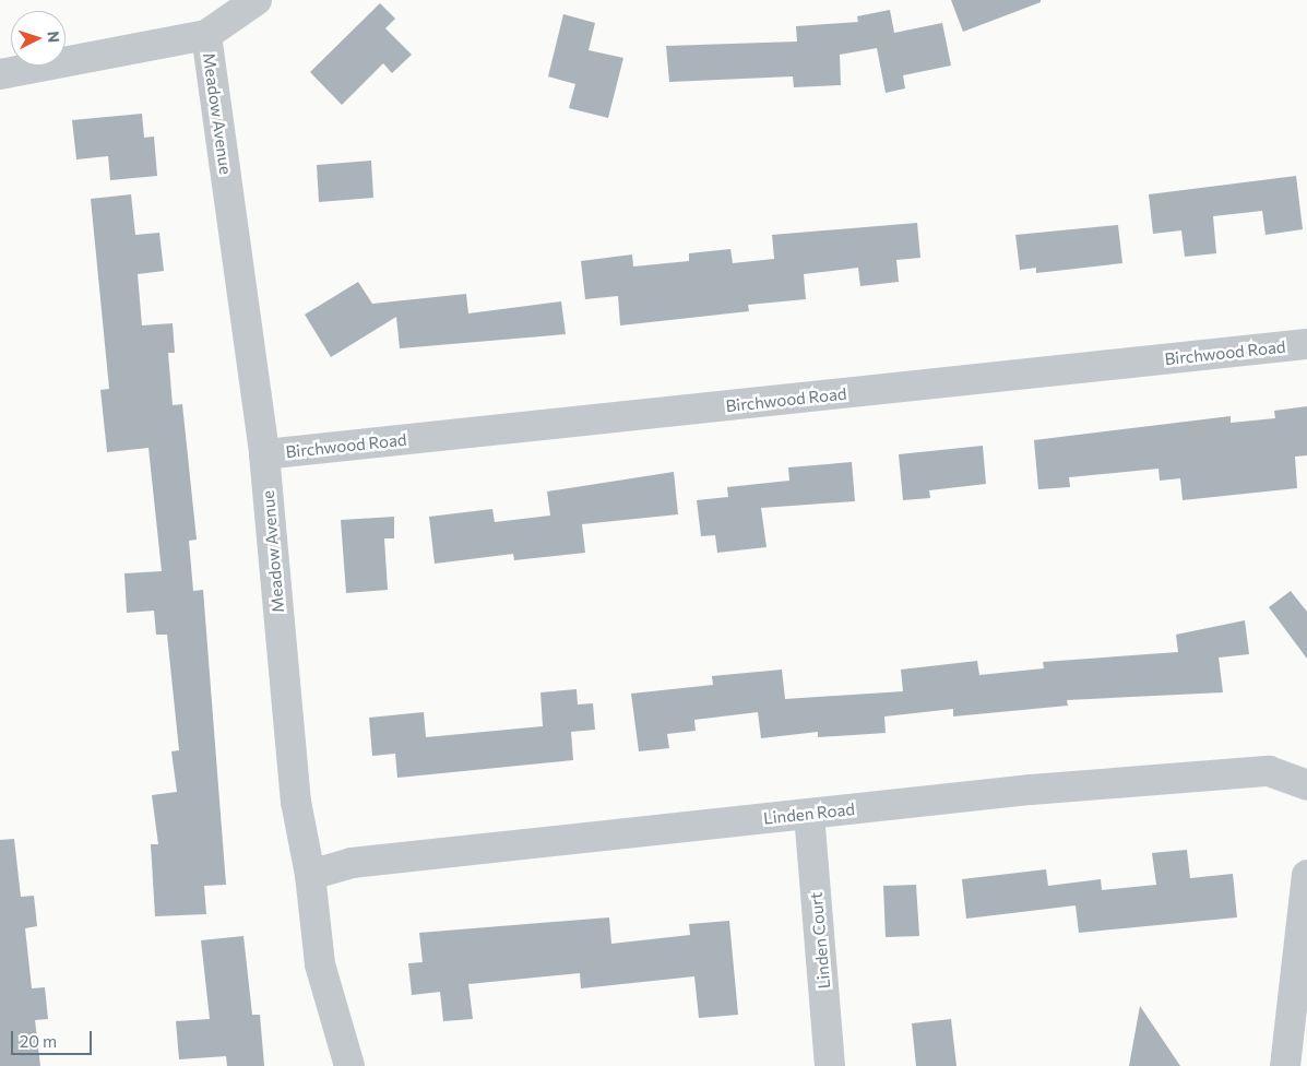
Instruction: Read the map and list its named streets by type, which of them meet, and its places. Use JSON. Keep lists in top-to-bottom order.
{
  "streets": {
    "street": [
      "Meadow Avenue",
      "Birchwood Road",
      "Linden Road",
      "Linden Court"
    ]
  },
  "crossings": [
    ["Meadow Avenue", "Birchwood Road"],
    ["Meadow Avenue", "Linden Road"],
    ["Linden Road", "Linden Court"]
  ],
  "scale_bar": "20 m",
  "north": "right"
}
